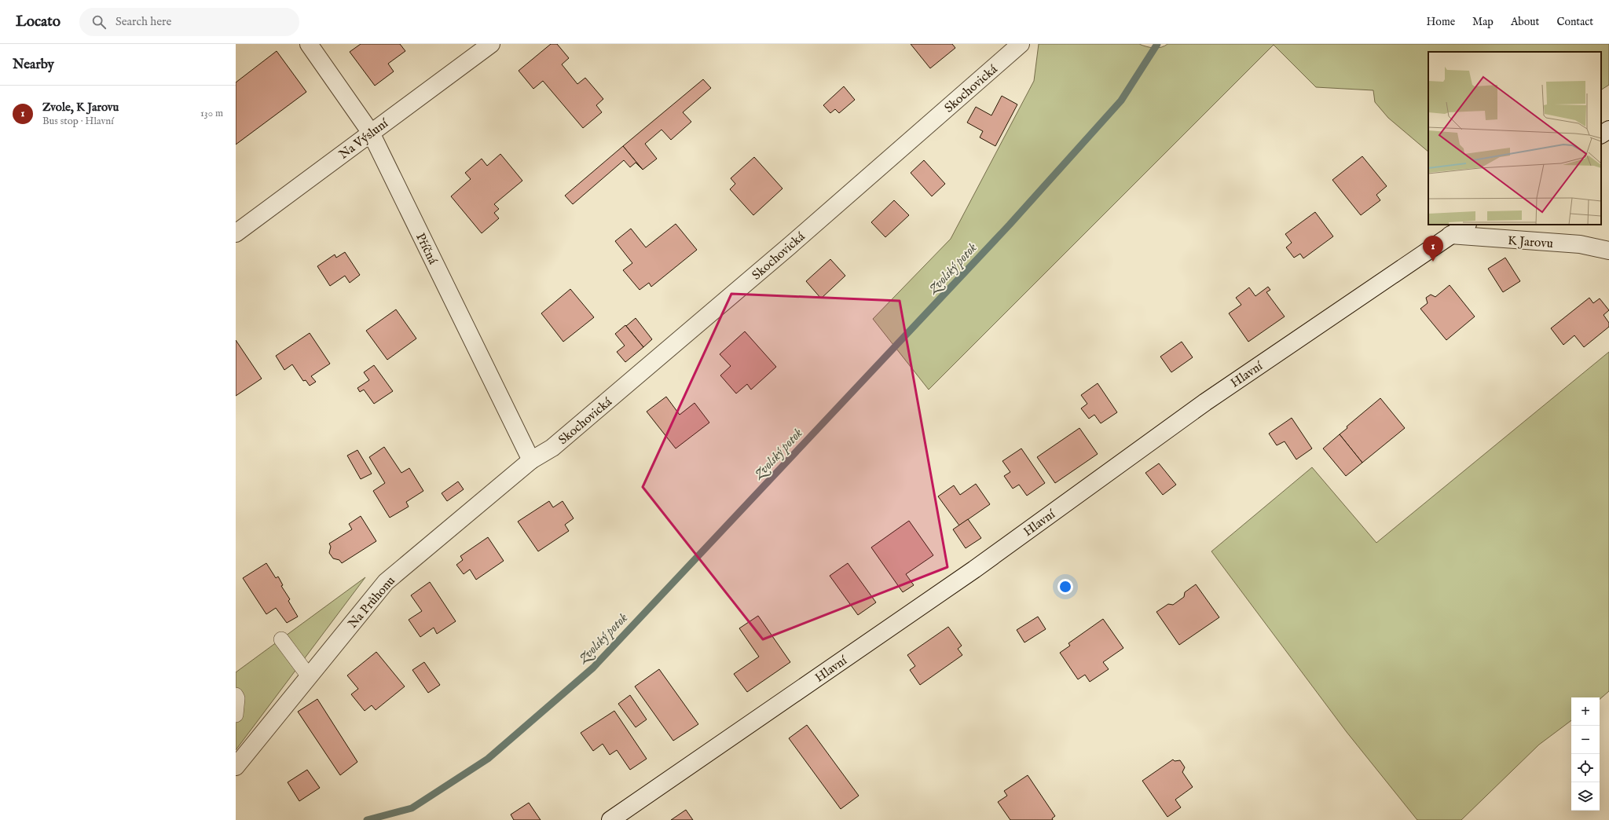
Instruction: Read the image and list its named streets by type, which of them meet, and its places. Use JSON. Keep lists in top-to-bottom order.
{
  "streets": {
    "street": [
      "Skochovická",
      "Na Výsluní",
      "K Jarovu",
      "Příčná",
      "Hlavní",
      "Na Průhonu"
    ]
  },
  "crossings": [
    ["Skochovická", "Příčná"],
    ["Skochovická", "Na Průhonu"],
    ["Na Výsluní", "Příčná"],
    ["K Jarovu", "Hlavní"],
    ["Příčná", "Na Průhonu"]
  ],
  "water": ["Zvolský potok"],
  "page": {
    "header": "Locato",
    "search": "Search here",
    "nav": [
      "Home",
      "Map",
      "About",
      "Contact"
    ],
    "heading": "Nearby",
    "list": [
      {
        "mark": "1",
        "name": "Zvole, K Jarovu",
        "note": "Bus stop · Hlavní",
        "value": "130 m"
      }
    ],
    "pins": "1",
    "map_buttons": ["+", "−"]
  }
}
